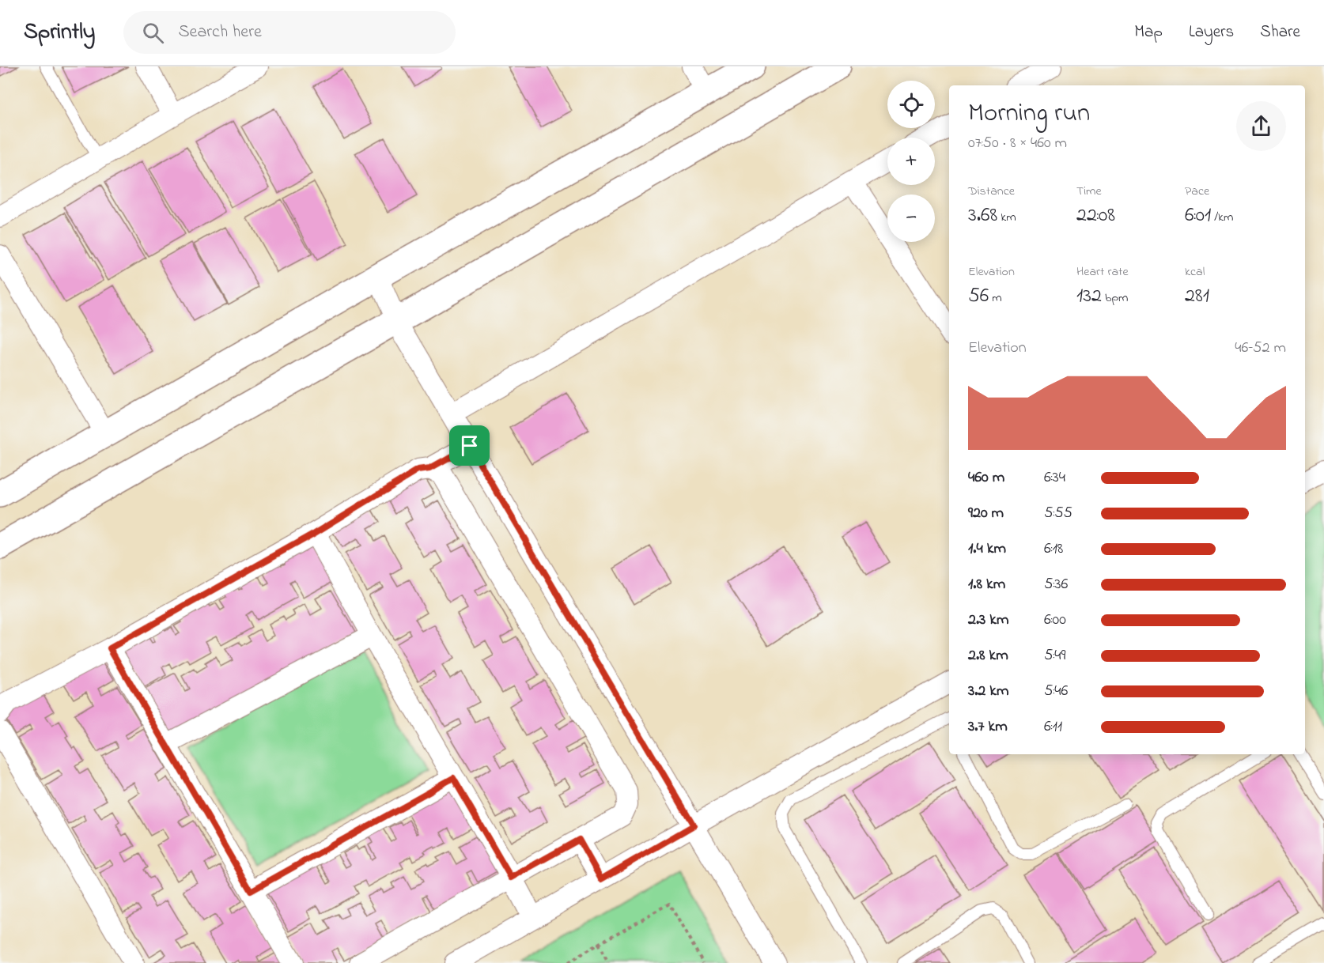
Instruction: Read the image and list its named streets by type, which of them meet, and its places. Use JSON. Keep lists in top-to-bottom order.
{
  "page": {
    "header": "Sprintly",
    "search": "Search here",
    "nav": ["Map", "Layers", "Share"],
    "map_buttons": ["+", "−"],
    "heading": ["Morning run", "07:50 · 8 × 460 m"],
    "stats": [
      ["Distance", "3.68 km"],
      ["Time", "22:08"],
      ["Pace", "6:01 /km"],
      ["Elevation", "56 m"],
      ["Heart rate", "132 bpm"],
      ["kcal", "281"]
    ],
    "chart": ["Elevation", "46–52 m"],
    "list": [
      {
        "name": "460 m",
        "note": "6:34"
      },
      {
        "name": "920 m",
        "note": "5:55"
      },
      {
        "name": "1.4 km",
        "note": "6:18"
      },
      {
        "name": "1.8 km",
        "note": "5:36"
      },
      {
        "name": "2.3 km",
        "note": "6:00"
      },
      {
        "name": "2.8 km",
        "note": "5:49"
      },
      {
        "name": "3.2 km",
        "note": "5:46"
      },
      {
        "name": "3.7 km",
        "note": "6:11"
      }
    ]
  }
}
